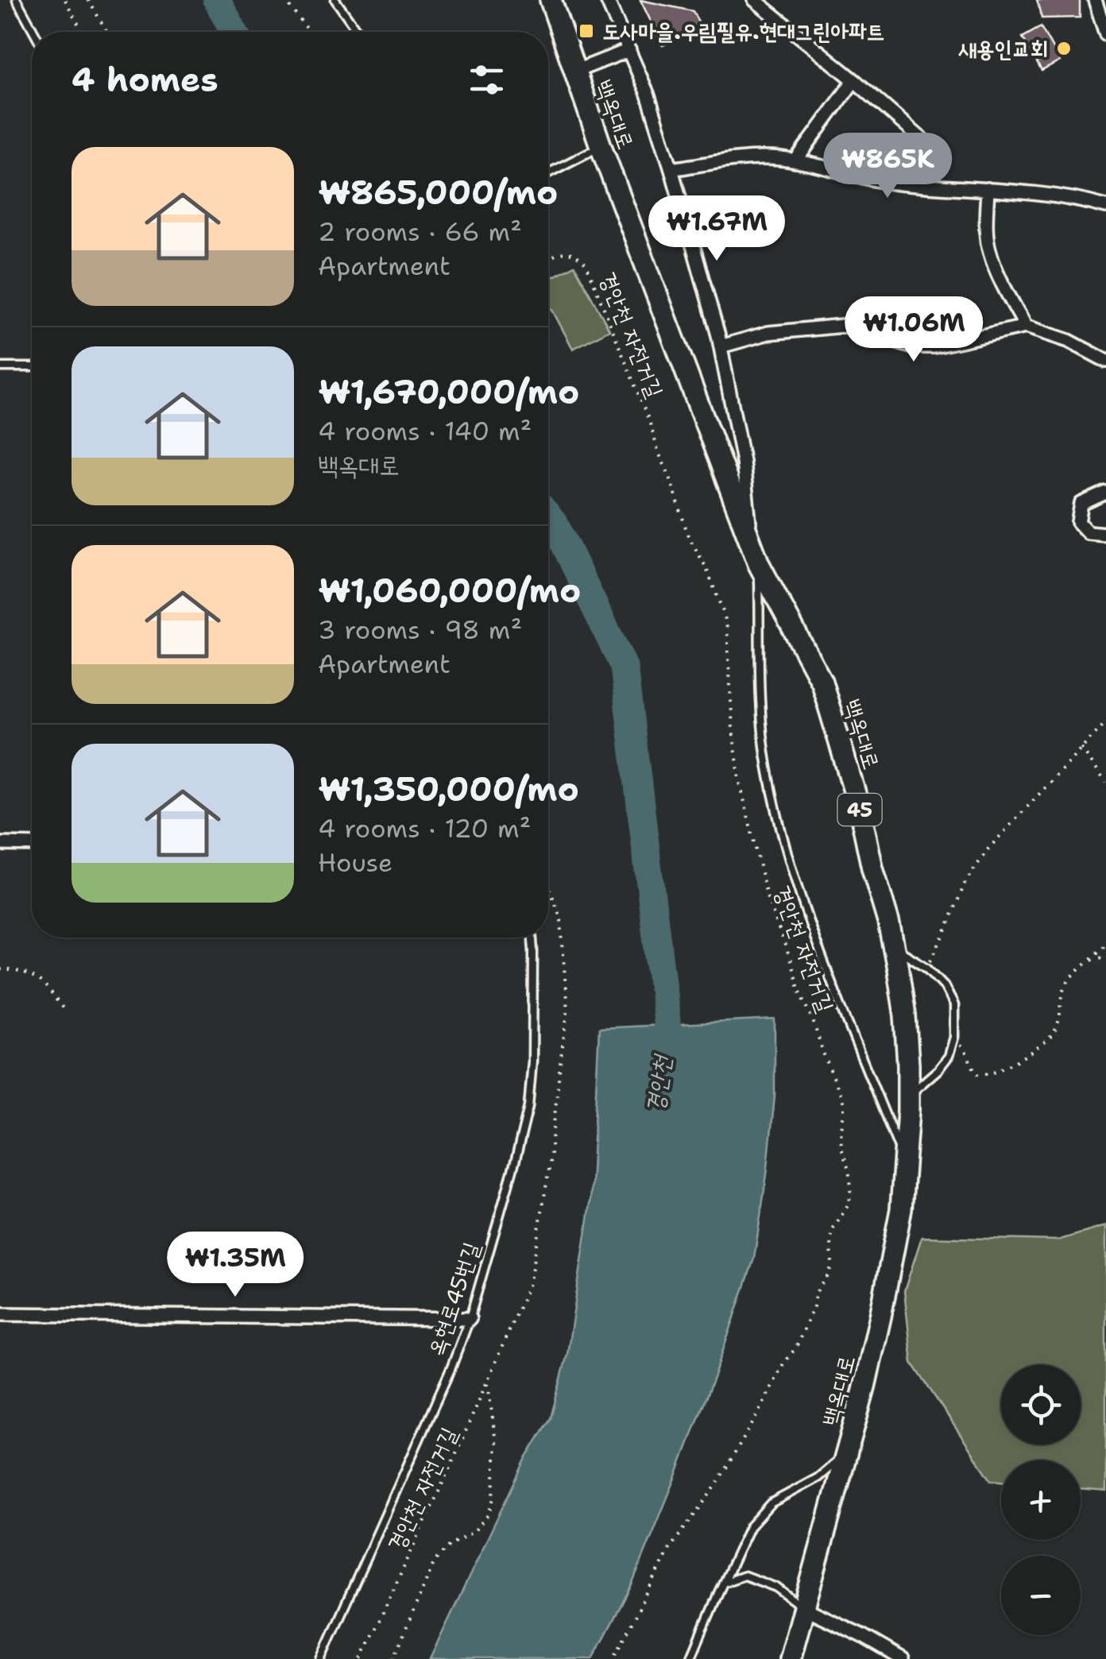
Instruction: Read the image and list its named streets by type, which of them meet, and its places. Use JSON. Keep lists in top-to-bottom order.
{
  "streets": {
    "main road": ["백옥대로", "45"],
    "lane": ["옥현로45번길"],
    "path": ["경안천 자전거길"]
  },
  "water": ["경안천"],
  "places": {
    "transit": ["도사마을.우림필유.현대그린아파트"],
    "other": ["새용인교회"]
  },
  "page": {
    "heading": "4 homes",
    "list": [
      {
        "name": "₩865,000/mo",
        "note": "2 rooms · 66 m² · Apartment"
      },
      {
        "name": "₩1,670,000/mo",
        "note": "4 rooms · 140 m² · 백옥대로"
      },
      {
        "name": "₩1,060,000/mo",
        "note": "3 rooms · 98 m² · Apartment"
      },
      {
        "name": "₩1,350,000/mo",
        "note": "4 rooms · 120 m² · House"
      }
    ],
    "price": [
      "₩865K",
      "₩1.67M",
      "₩1.06M",
      "₩1.35M"
    ],
    "map_buttons": ["+", "−"]
  }
}
